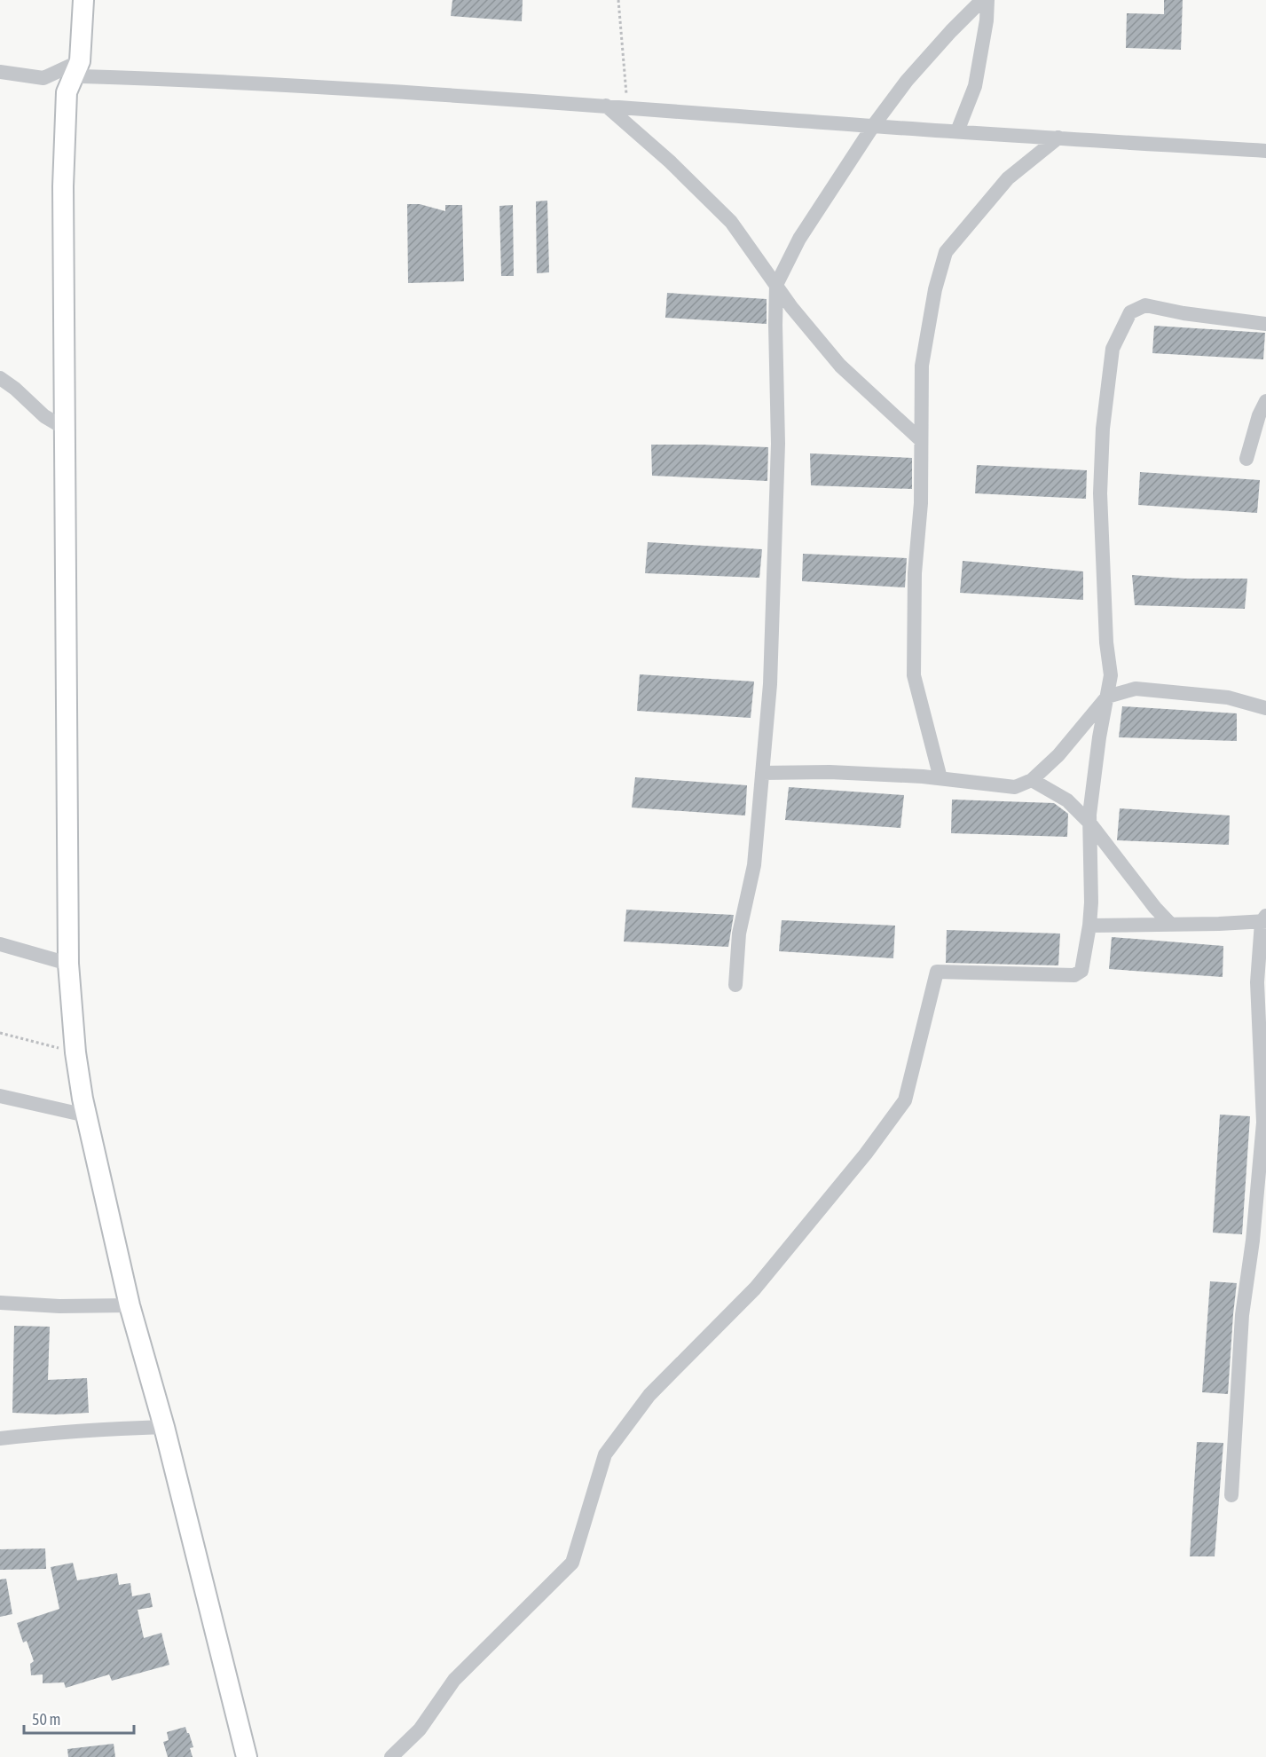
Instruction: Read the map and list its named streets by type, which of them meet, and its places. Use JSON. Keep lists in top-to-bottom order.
{
  "scale_bar": "50 m"
}
